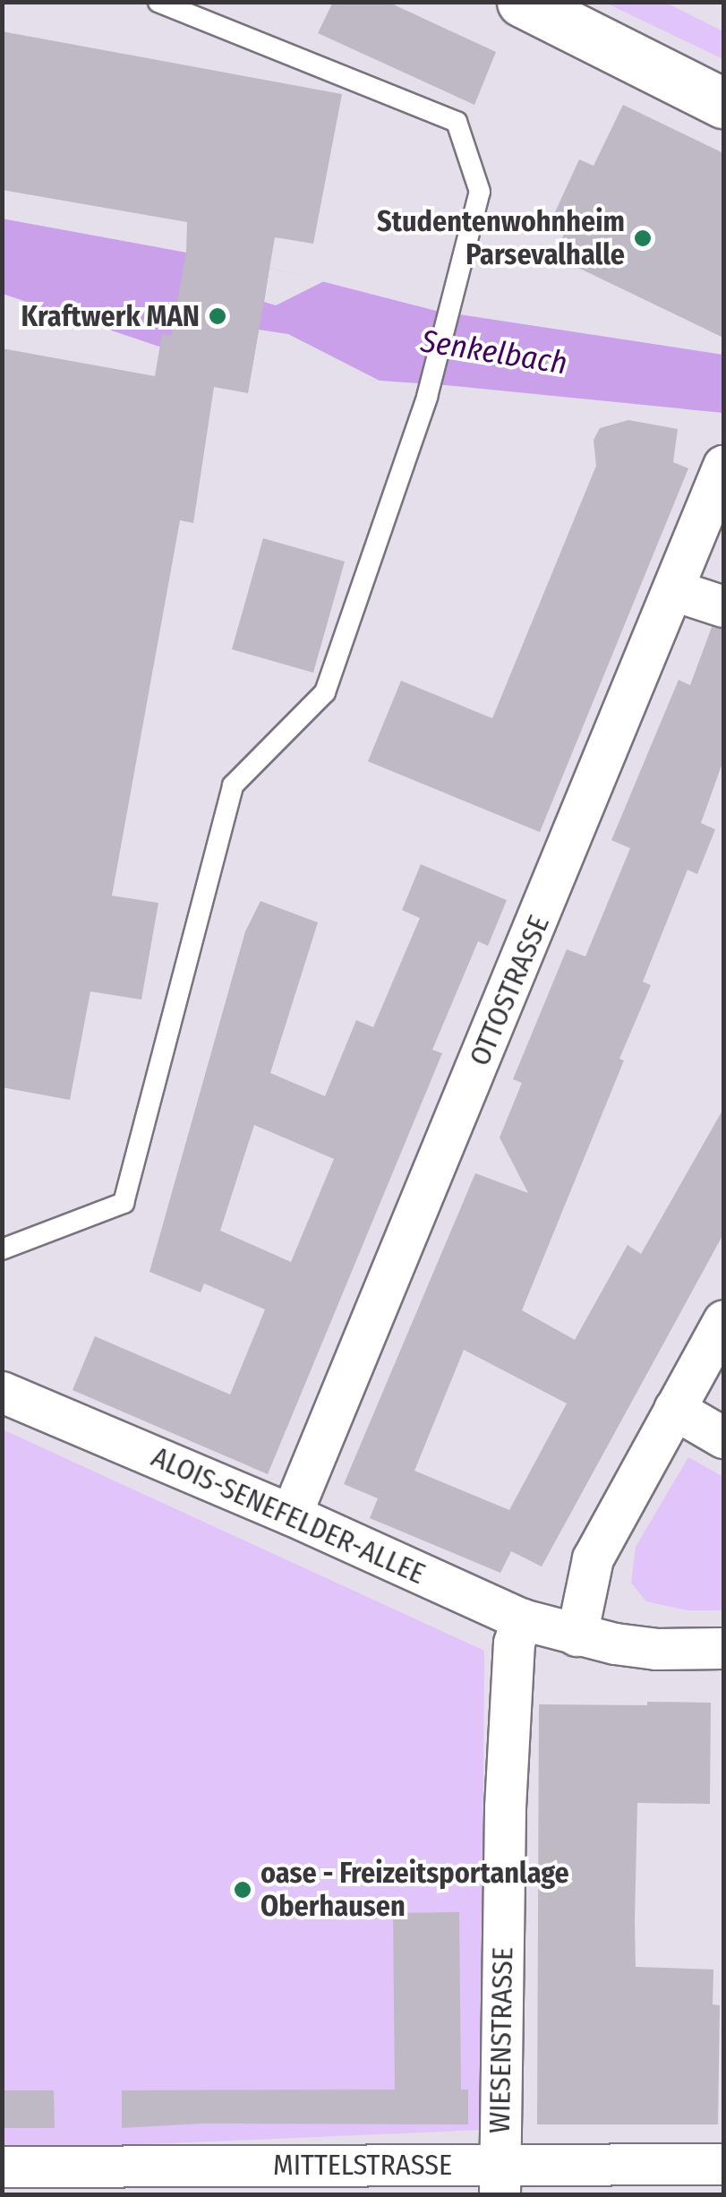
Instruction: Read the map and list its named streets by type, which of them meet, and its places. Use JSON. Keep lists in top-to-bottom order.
{
  "streets": {
    "street": [
      "OTTOSTRASSE",
      "ALOIS-SENEFELDER-ALLEE",
      "WIESENSTRASSE",
      "MITTELSTRASSE"
    ]
  },
  "crossings": [
    ["OTTOSTRASSE", "ALOIS-SENEFELDER-ALLEE"],
    ["ALOIS-SENEFELDER-ALLEE", "WIESENSTRASSE"],
    ["WIESENSTRASSE", "MITTELSTRASSE"]
  ],
  "water": ["Senkelbach"],
  "places": ["Studentenwohnheim Parsevalhalle", "Kraftwerk MAN", "oase - Freizeitsportanlage Oberhausen"]
}
